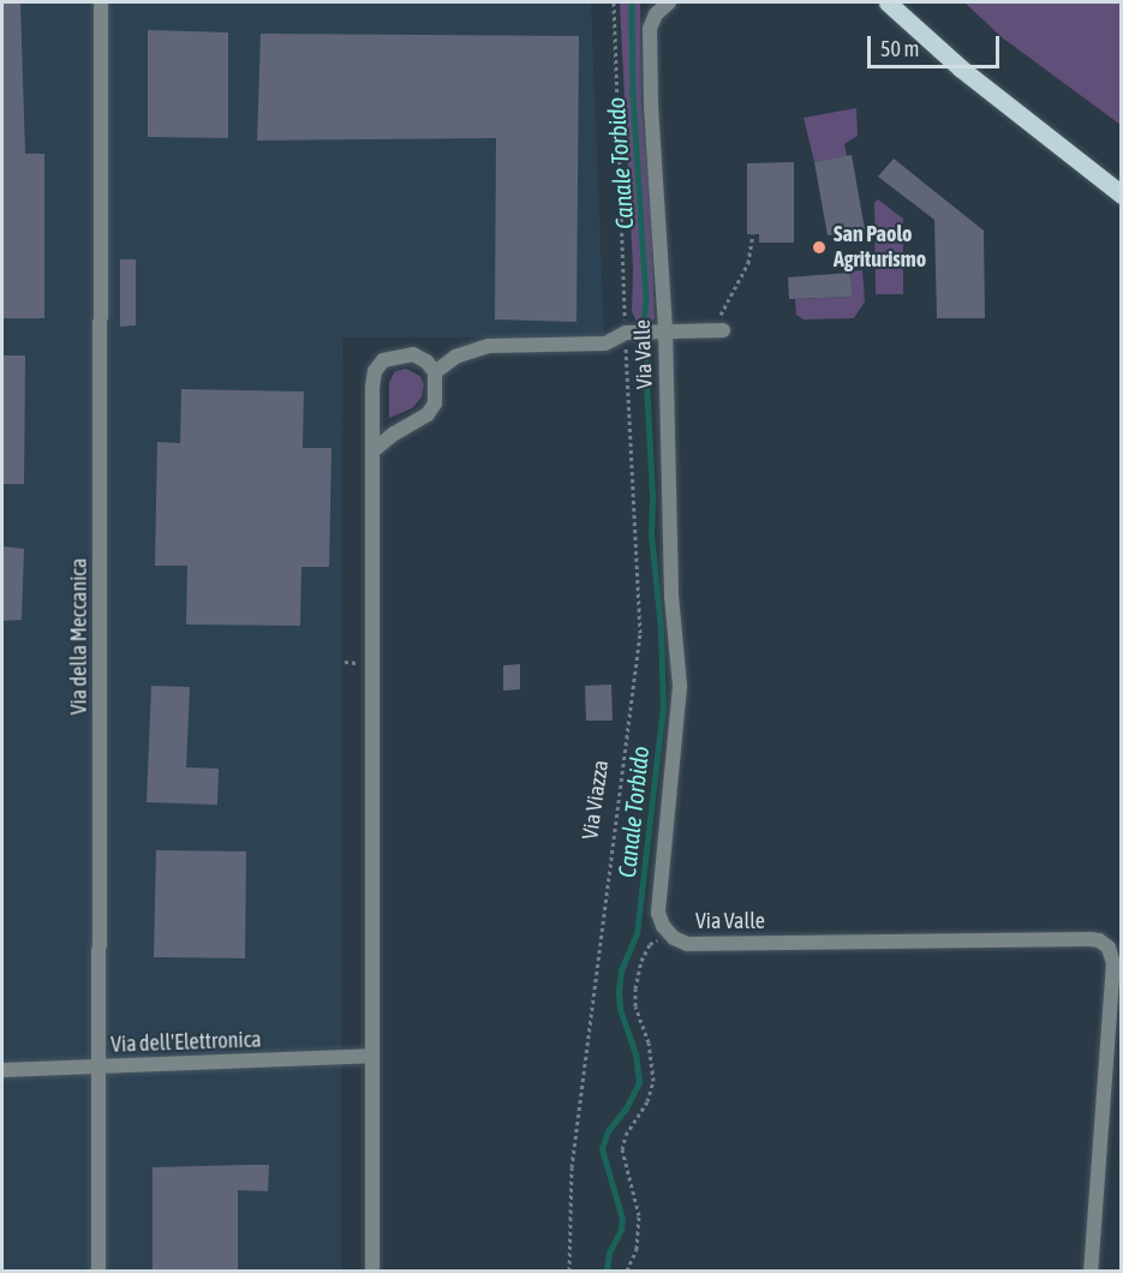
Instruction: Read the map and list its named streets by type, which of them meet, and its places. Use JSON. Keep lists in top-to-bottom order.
{
  "streets": {
    "street": ["Via Valle", "Via della Meccanica", "Via dell'Elettronica"],
    "path": ["Via Viazza"]
  },
  "crossings": [
    ["Via della Meccanica", "Via dell'Elettronica"]
  ],
  "water": ["Canale Torbido"],
  "places": ["San Paolo Agriturismo"],
  "scale_bar": "50 m"
}
